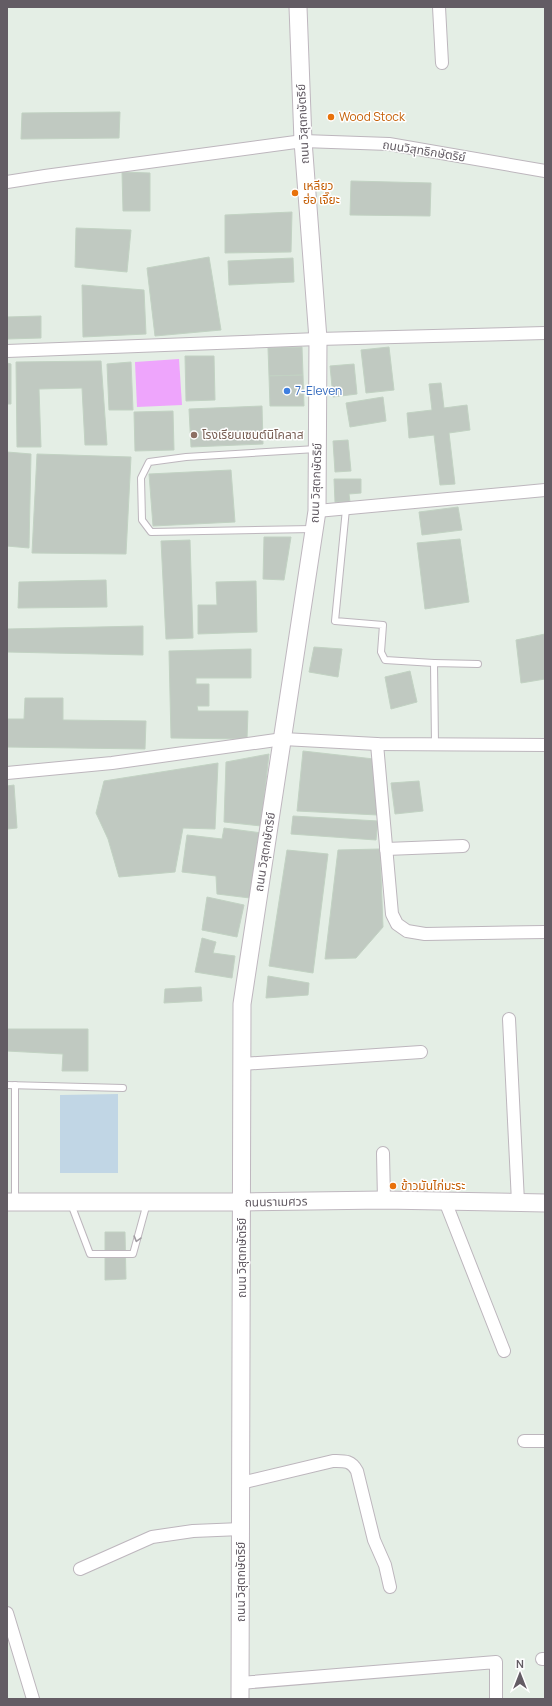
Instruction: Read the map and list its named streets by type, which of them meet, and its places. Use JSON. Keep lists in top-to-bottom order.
{
  "streets": {
    "street": ["ถนน วิสุตกษัตริย์", "ถนนวิสุทธิกษัตริย์", "ถนนราเมศวร"]
  },
  "crossings": [
    ["ถนน วิสุตกษัตริย์", "ถนนวิสุทธิกษัตริย์"],
    ["ถนน วิสุตกษัตริย์", "ถนนราเมศวร"]
  ],
  "places": [
    "Wood Stock",
    "เหลียว ฮ่อ เจี๊ยะ",
    "7-Eleven",
    "โรงเรียนเซนต์นิโคลาส",
    "ข้าวมันไก่มะระ"
  ],
  "north": "top"
}
